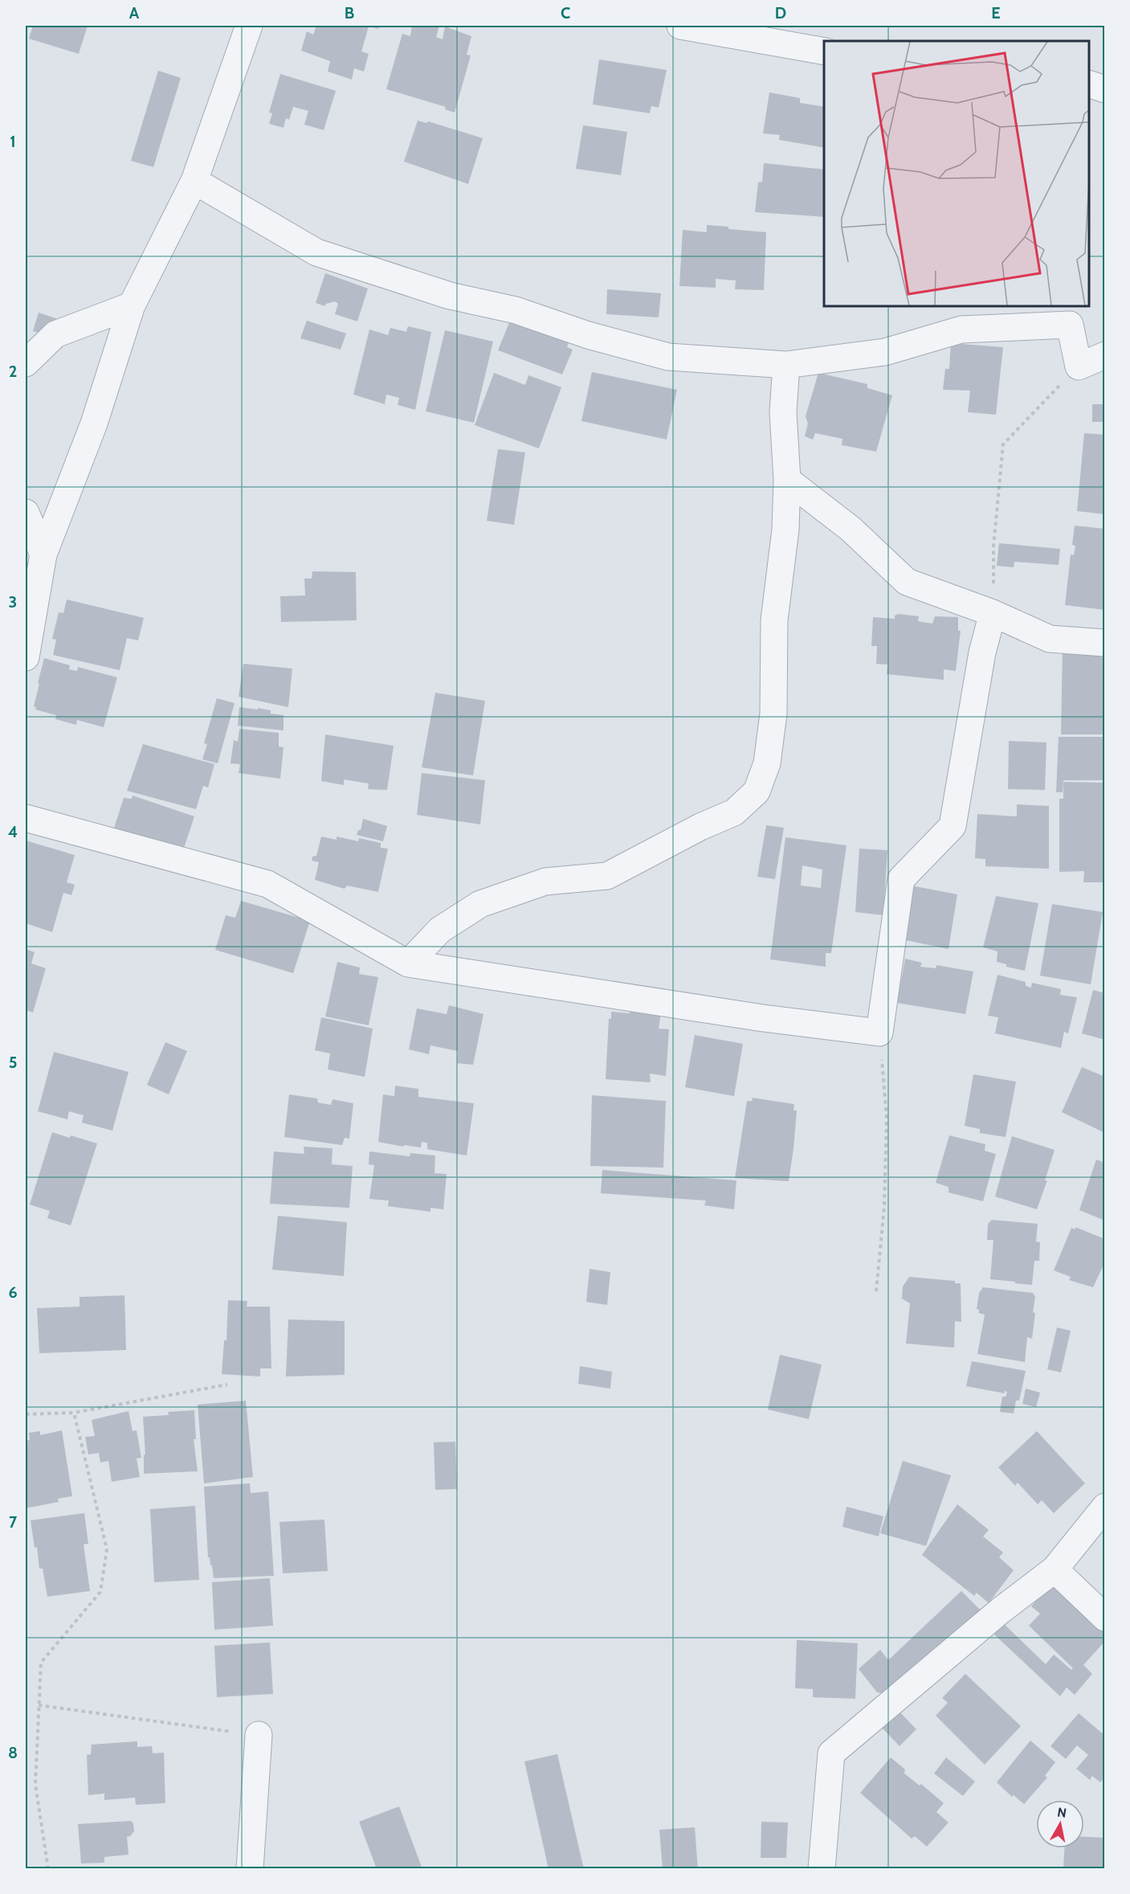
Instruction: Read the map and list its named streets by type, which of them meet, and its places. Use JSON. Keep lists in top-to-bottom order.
{
  "north": "top",
  "grid": {
    "columns": [
      "A",
      "B",
      "C",
      "D",
      "E"
    ],
    "rows": [
      "1",
      "2",
      "3",
      "4",
      "5",
      "6",
      "7",
      "8"
    ]
  }
}
